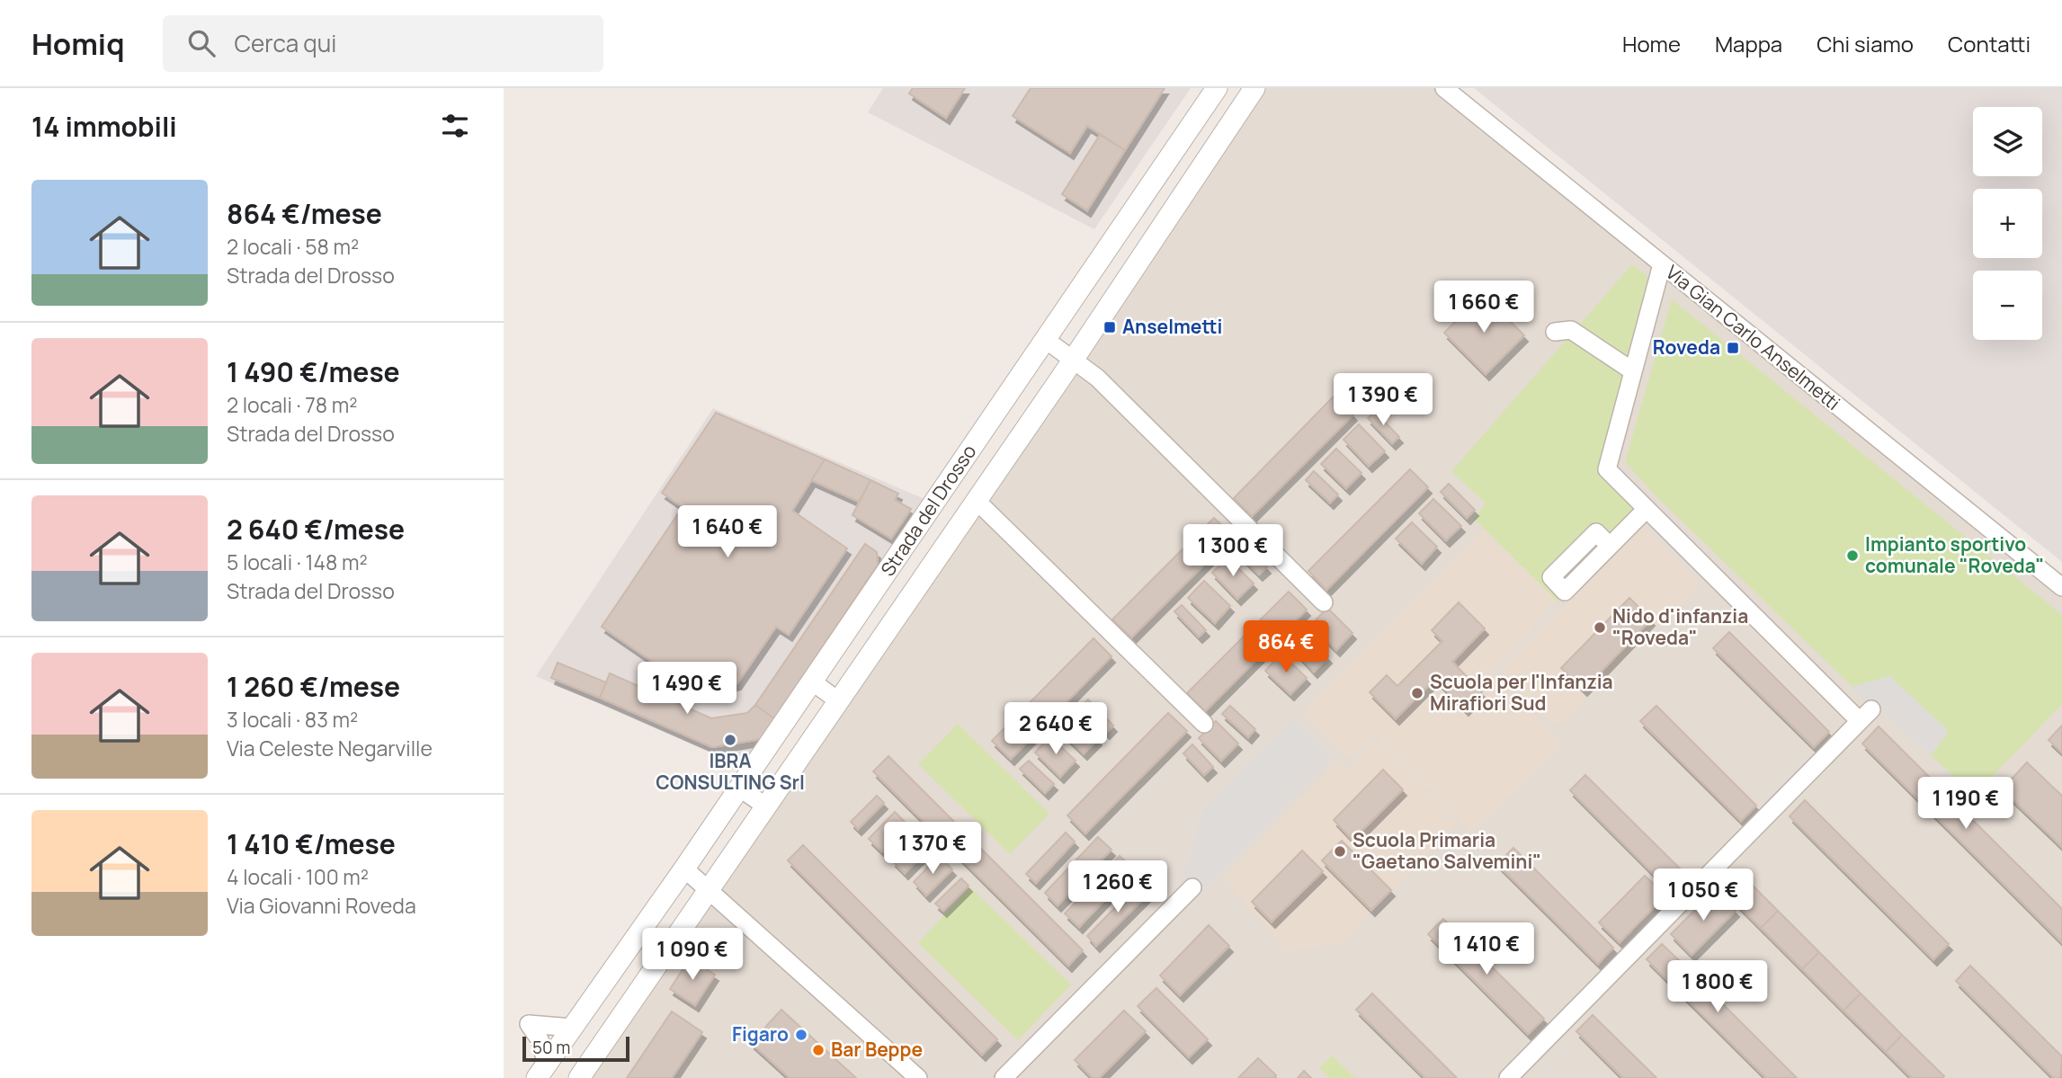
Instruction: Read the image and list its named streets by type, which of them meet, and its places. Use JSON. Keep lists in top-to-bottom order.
{
  "streets": {
    "street": ["Via Gian Carlo Anselmetti", "Strada del Drosso"]
  },
  "places": {
    "transit": ["Anselmetti", "Roveda"],
    "other": [
      "Impianto sportivo comunale \"Roveda\"",
      "Nido d'infanzia \"Roveda\"",
      "Scuola per l'Infanzia Mirafiori Sud",
      "IBRA CONSULTING Srl",
      "Scuola Primaria \"Gaetano Salvemini\"",
      "Figaro",
      "Bar Beppe"
    ]
  },
  "scale_bar": "50 m",
  "page": {
    "header": "Homiq",
    "search": "Cerca qui",
    "nav": [
      "Home",
      "Mappa",
      "Chi siamo",
      "Contatti"
    ],
    "heading": "14 immobili",
    "map_buttons": ["+", "−"],
    "list": [
      {
        "name": "864 €/mese",
        "note": "2 locali · 58 m² · Strada del Drosso"
      },
      {
        "name": "1 490 €/mese",
        "note": "2 locali · 78 m² · Strada del Drosso"
      },
      {
        "name": "2 640 €/mese",
        "note": "5 locali · 148 m² · Strada del Drosso"
      },
      {
        "name": "1 260 €/mese",
        "note": "3 locali · 83 m² · Via Celeste Negarville"
      },
      {
        "name": "1 410 €/mese",
        "note": "4 locali · 100 m² · Via Giovanni Roveda"
      }
    ],
    "price": [
      "1 660 €",
      "1 390 €",
      "1 640 €",
      "1 300 €",
      "864 €",
      "1 490 €",
      "2 640 €",
      "1 190 €",
      "1 370 €",
      "1 260 €",
      "1 050 €",
      "1 410 €",
      "1 090 €",
      "1 800 €"
    ],
    "scale": "50 m"
  }
}
